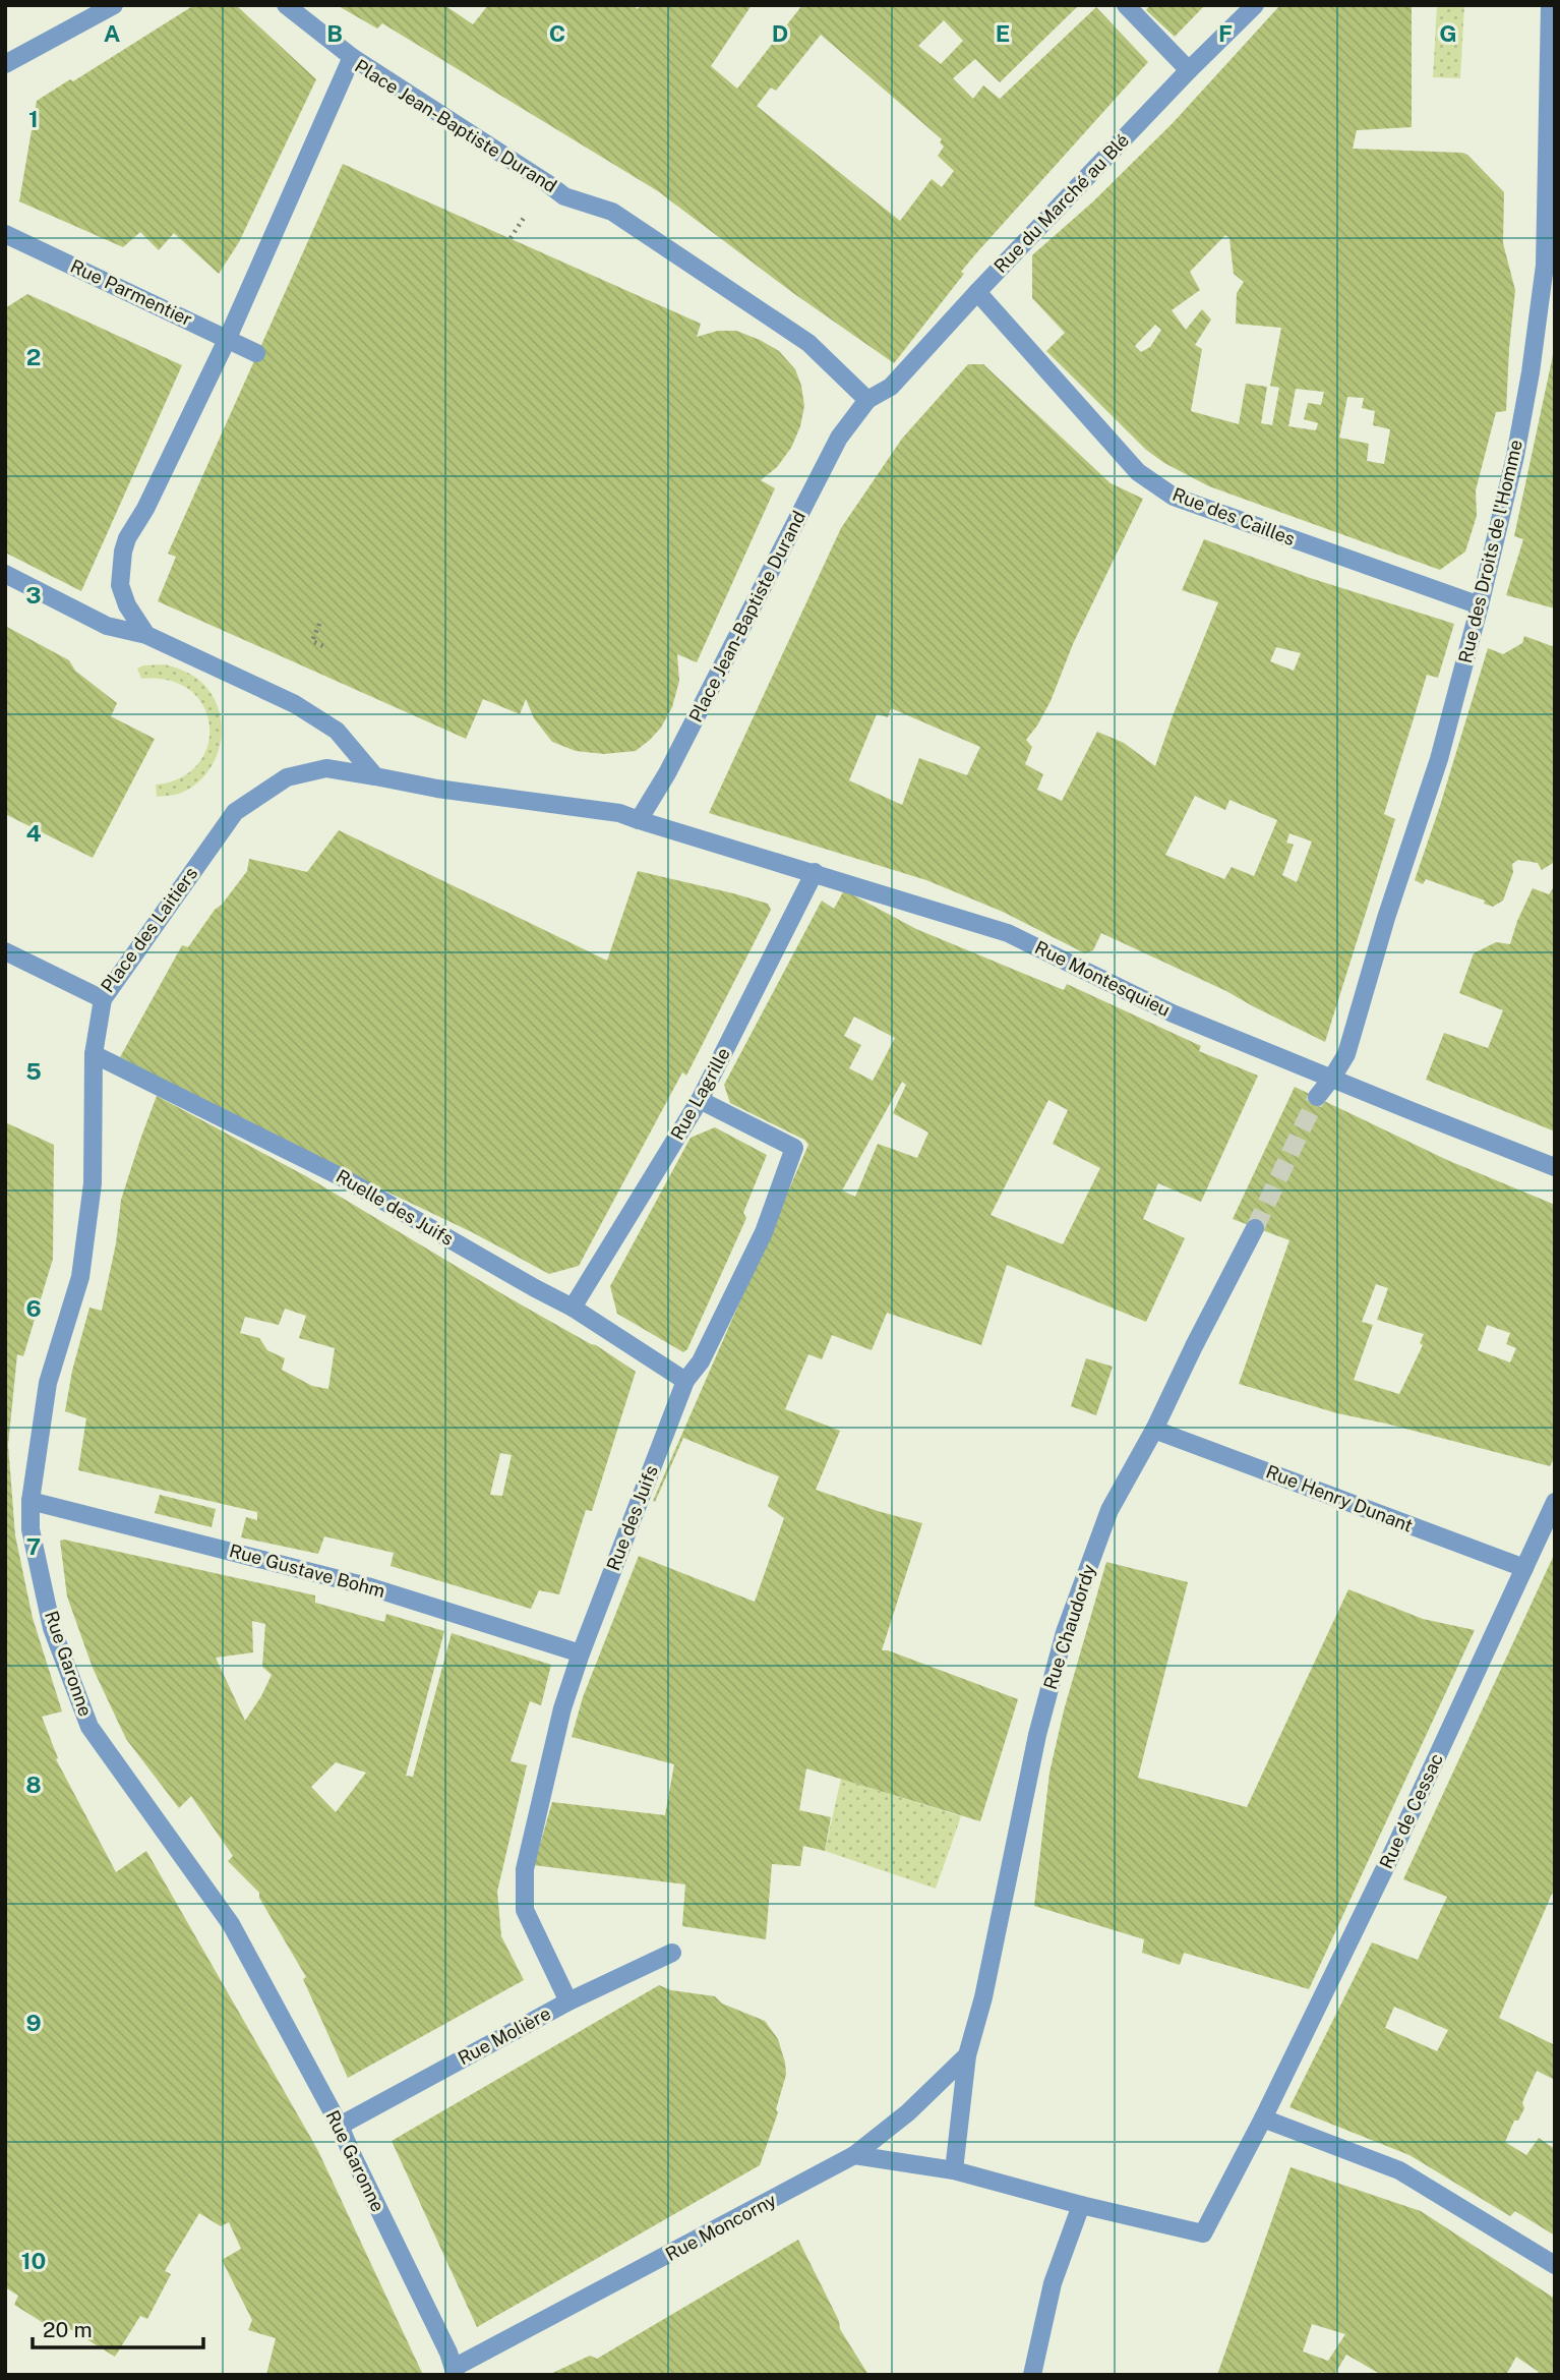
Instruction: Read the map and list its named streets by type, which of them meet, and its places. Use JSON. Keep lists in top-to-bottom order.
{
  "streets": {
    "street": [
      "Place Jean-Baptiste Durand",
      "Rue du Marché au Blé",
      "Rue Parmentier",
      "Rue des Cailles",
      "Rue des Droits de l'Homme",
      "Place des Laitiers",
      "Rue Montesquieu",
      "Rue Lagrille",
      "Ruelle des Juifs",
      "Rue Henry Dunant",
      "Rue des Juifs",
      "Rue Gustave Bohm",
      "Rue Chaudordy",
      "Rue Garonne",
      "Rue de Cessac",
      "Rue Molière",
      "Rue Moncorny"
    ]
  },
  "crossings": [
    ["Place Jean-Baptiste Durand", "Rue du Marché au Blé"],
    ["Place Jean-Baptiste Durand", "Rue Parmentier"],
    ["Place Jean-Baptiste Durand", "Rue Montesquieu"],
    ["Rue du Marché au Blé", "Rue des Cailles"],
    ["Rue des Cailles", "Rue des Droits de l'Homme"],
    ["Rue des Droits de l'Homme", "Rue Montesquieu"],
    ["Place des Laitiers", "Rue Garonne"],
    ["Rue Montesquieu", "Rue Lagrille"],
    ["Rue Lagrille", "Ruelle des Juifs"],
    ["Rue Lagrille", "Rue des Juifs"],
    ["Ruelle des Juifs", "Rue des Juifs"],
    ["Ruelle des Juifs", "Rue Garonne"],
    ["Rue Henry Dunant", "Rue Chaudordy"],
    ["Rue Henry Dunant", "Rue de Cessac"],
    ["Rue des Juifs", "Rue Gustave Bohm"],
    ["Rue des Juifs", "Rue Molière"],
    ["Rue Gustave Bohm", "Rue Garonne"],
    ["Rue Chaudordy", "Rue Moncorny"],
    ["Rue Garonne", "Rue Molière"],
    ["Rue Garonne", "Rue Moncorny"]
  ],
  "scale_bar": "20 m",
  "grid": {
    "columns": [
      "A",
      "B",
      "C",
      "D",
      "E",
      "F",
      "G"
    ],
    "rows": [
      "1",
      "2",
      "3",
      "4",
      "5",
      "6",
      "7",
      "8",
      "9",
      "10"
    ]
  }
}
